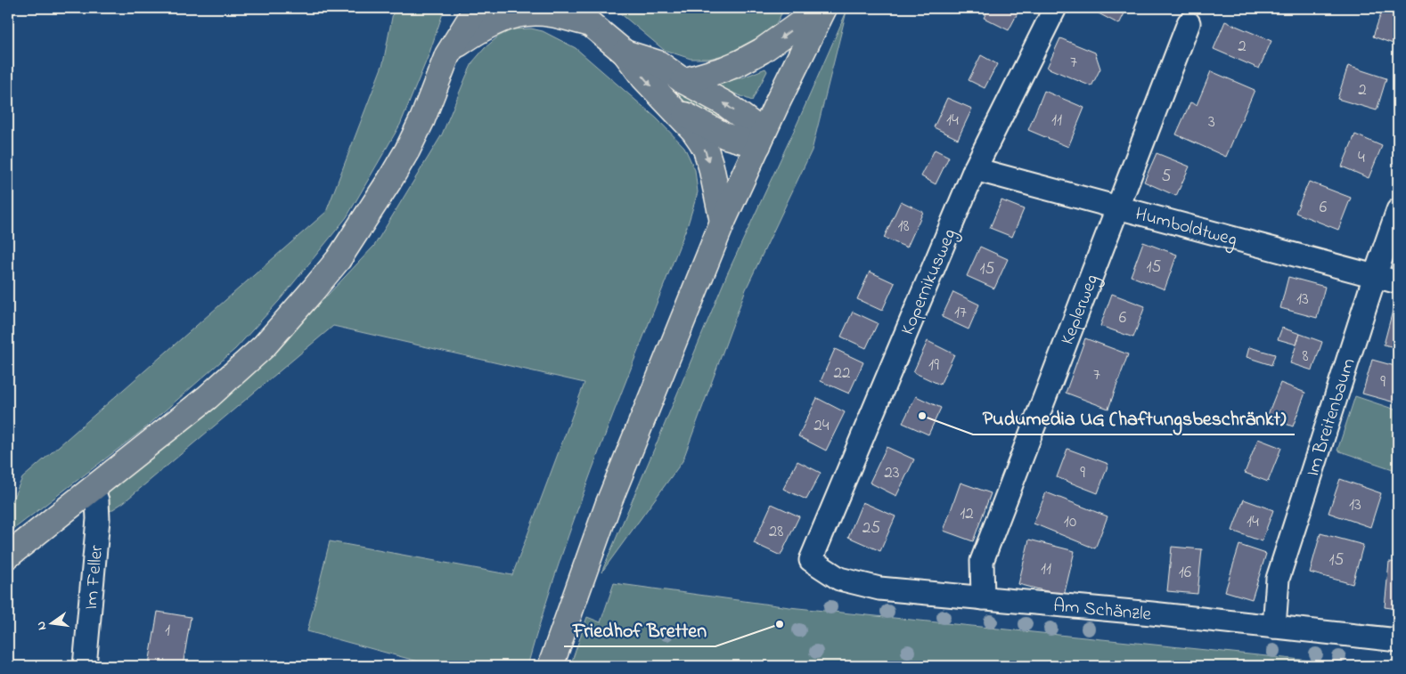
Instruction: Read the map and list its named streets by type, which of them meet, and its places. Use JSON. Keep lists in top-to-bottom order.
{
  "streets": {
    "street": [
      "Humboldtweg",
      "Kopernikusweg",
      "Keplerweg",
      "Im Breitenbaum",
      "Im Feller",
      "Am Schänzle"
    ]
  },
  "crossings": [
    ["Humboldtweg", "Kopernikusweg"],
    ["Humboldtweg", "Keplerweg"],
    ["Humboldtweg", "Im Breitenbaum"],
    ["Kopernikusweg", "Am Schänzle"],
    ["Keplerweg", "Am Schänzle"],
    ["Im Breitenbaum", "Am Schänzle"]
  ],
  "places": ["Pudumedia UG (haftungsbeschränkt)", "Friedhof Bretten"],
  "house_numbers": [
    "2",
    "7",
    "2",
    "14",
    "11",
    "3",
    "4",
    "5",
    "6",
    "18",
    "15",
    "15",
    "13",
    "17",
    "6",
    "8",
    "19",
    "22",
    "7",
    "9",
    "24",
    "23",
    "9",
    "13",
    "12",
    "10",
    "14",
    "25",
    "28",
    "15",
    "11",
    "16",
    "1"
  ],
  "north": "left"
}
